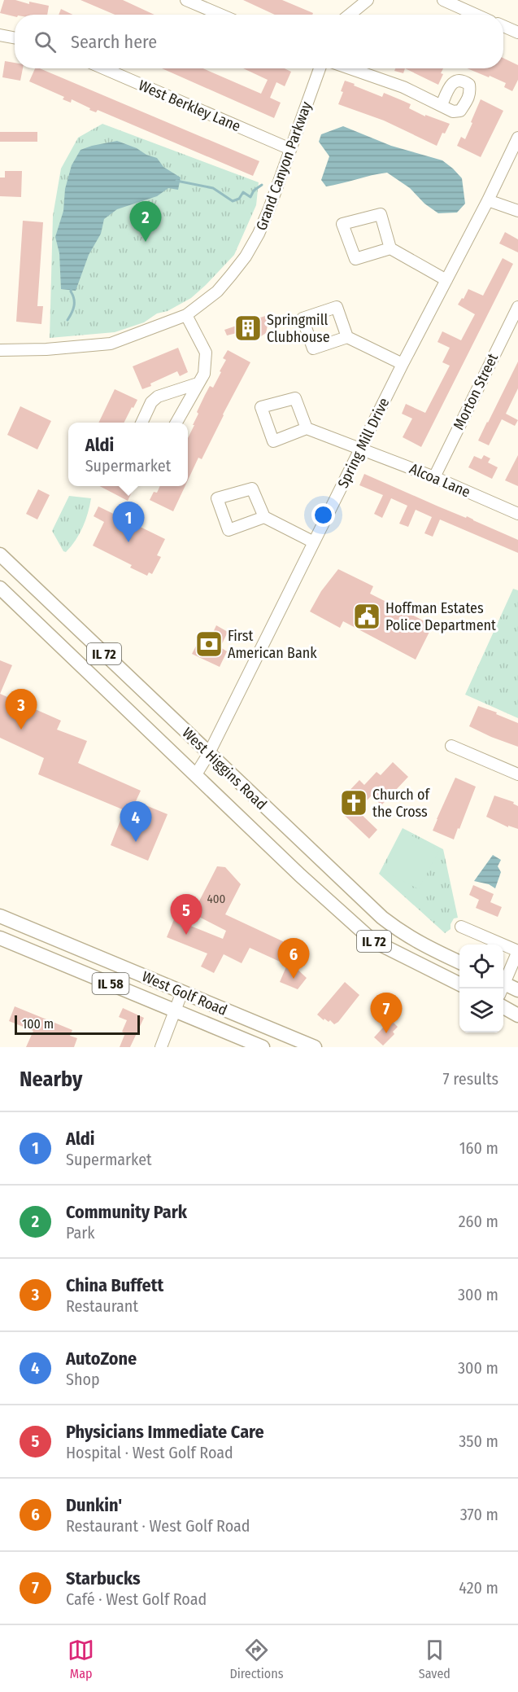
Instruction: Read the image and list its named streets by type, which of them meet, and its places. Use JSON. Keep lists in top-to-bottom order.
{
  "streets": {
    "main road": [
      "IL 72",
      "West Higgins Road",
      "IL 58",
      "West Golf Road"
    ],
    "street": [
      "West Berkley Lane",
      "Grand Canyon Parkway",
      "Morton Street",
      "Spring Mill Drive",
      "Alcoa Lane"
    ]
  },
  "crossings": [
    ["West Berkley Lane", "Grand Canyon Parkway"],
    ["Morton Street", "Alcoa Lane"],
    ["Spring Mill Drive", "Alcoa Lane"],
    ["Spring Mill Drive", "West Higgins Road"]
  ],
  "places": {
    "building": ["Springmill Clubhouse"],
    "public building": ["Hoffman Estates Police Department"],
    "bank": ["First American Bank"],
    "church": ["Church of the Cross"]
  },
  "house_numbers": ["400"],
  "scale_bar": "100 m",
  "page": {
    "search": "Search here",
    "pins": [
      "2",
      "1",
      "3",
      "4",
      "5",
      "6",
      "7"
    ],
    "popup": ["Aldi", "Supermarket"],
    "scale": "100 m",
    "heading": ["Nearby", "7 results"],
    "list": [
      {
        "mark": "1",
        "name": "Aldi",
        "note": "Supermarket",
        "value": "160 m"
      },
      {
        "mark": "2",
        "name": "Community Park",
        "note": "Park",
        "value": "260 m"
      },
      {
        "mark": "3",
        "name": "China Buffett",
        "note": "Restaurant",
        "value": "300 m"
      },
      {
        "mark": "4",
        "name": "AutoZone",
        "note": "Shop",
        "value": "300 m"
      },
      {
        "mark": "5",
        "name": "Physicians Immediate Care",
        "note": "Hospital · West Golf Road",
        "value": "350 m"
      },
      {
        "mark": "6",
        "name": "Dunkin'",
        "note": "Restaurant · West Golf Road",
        "value": "370 m"
      },
      {
        "mark": "7",
        "name": "Starbucks",
        "note": "Café · West Golf Road",
        "value": "420 m"
      }
    ],
    "nav": ["Map", "Directions", "Saved"]
  }
}
